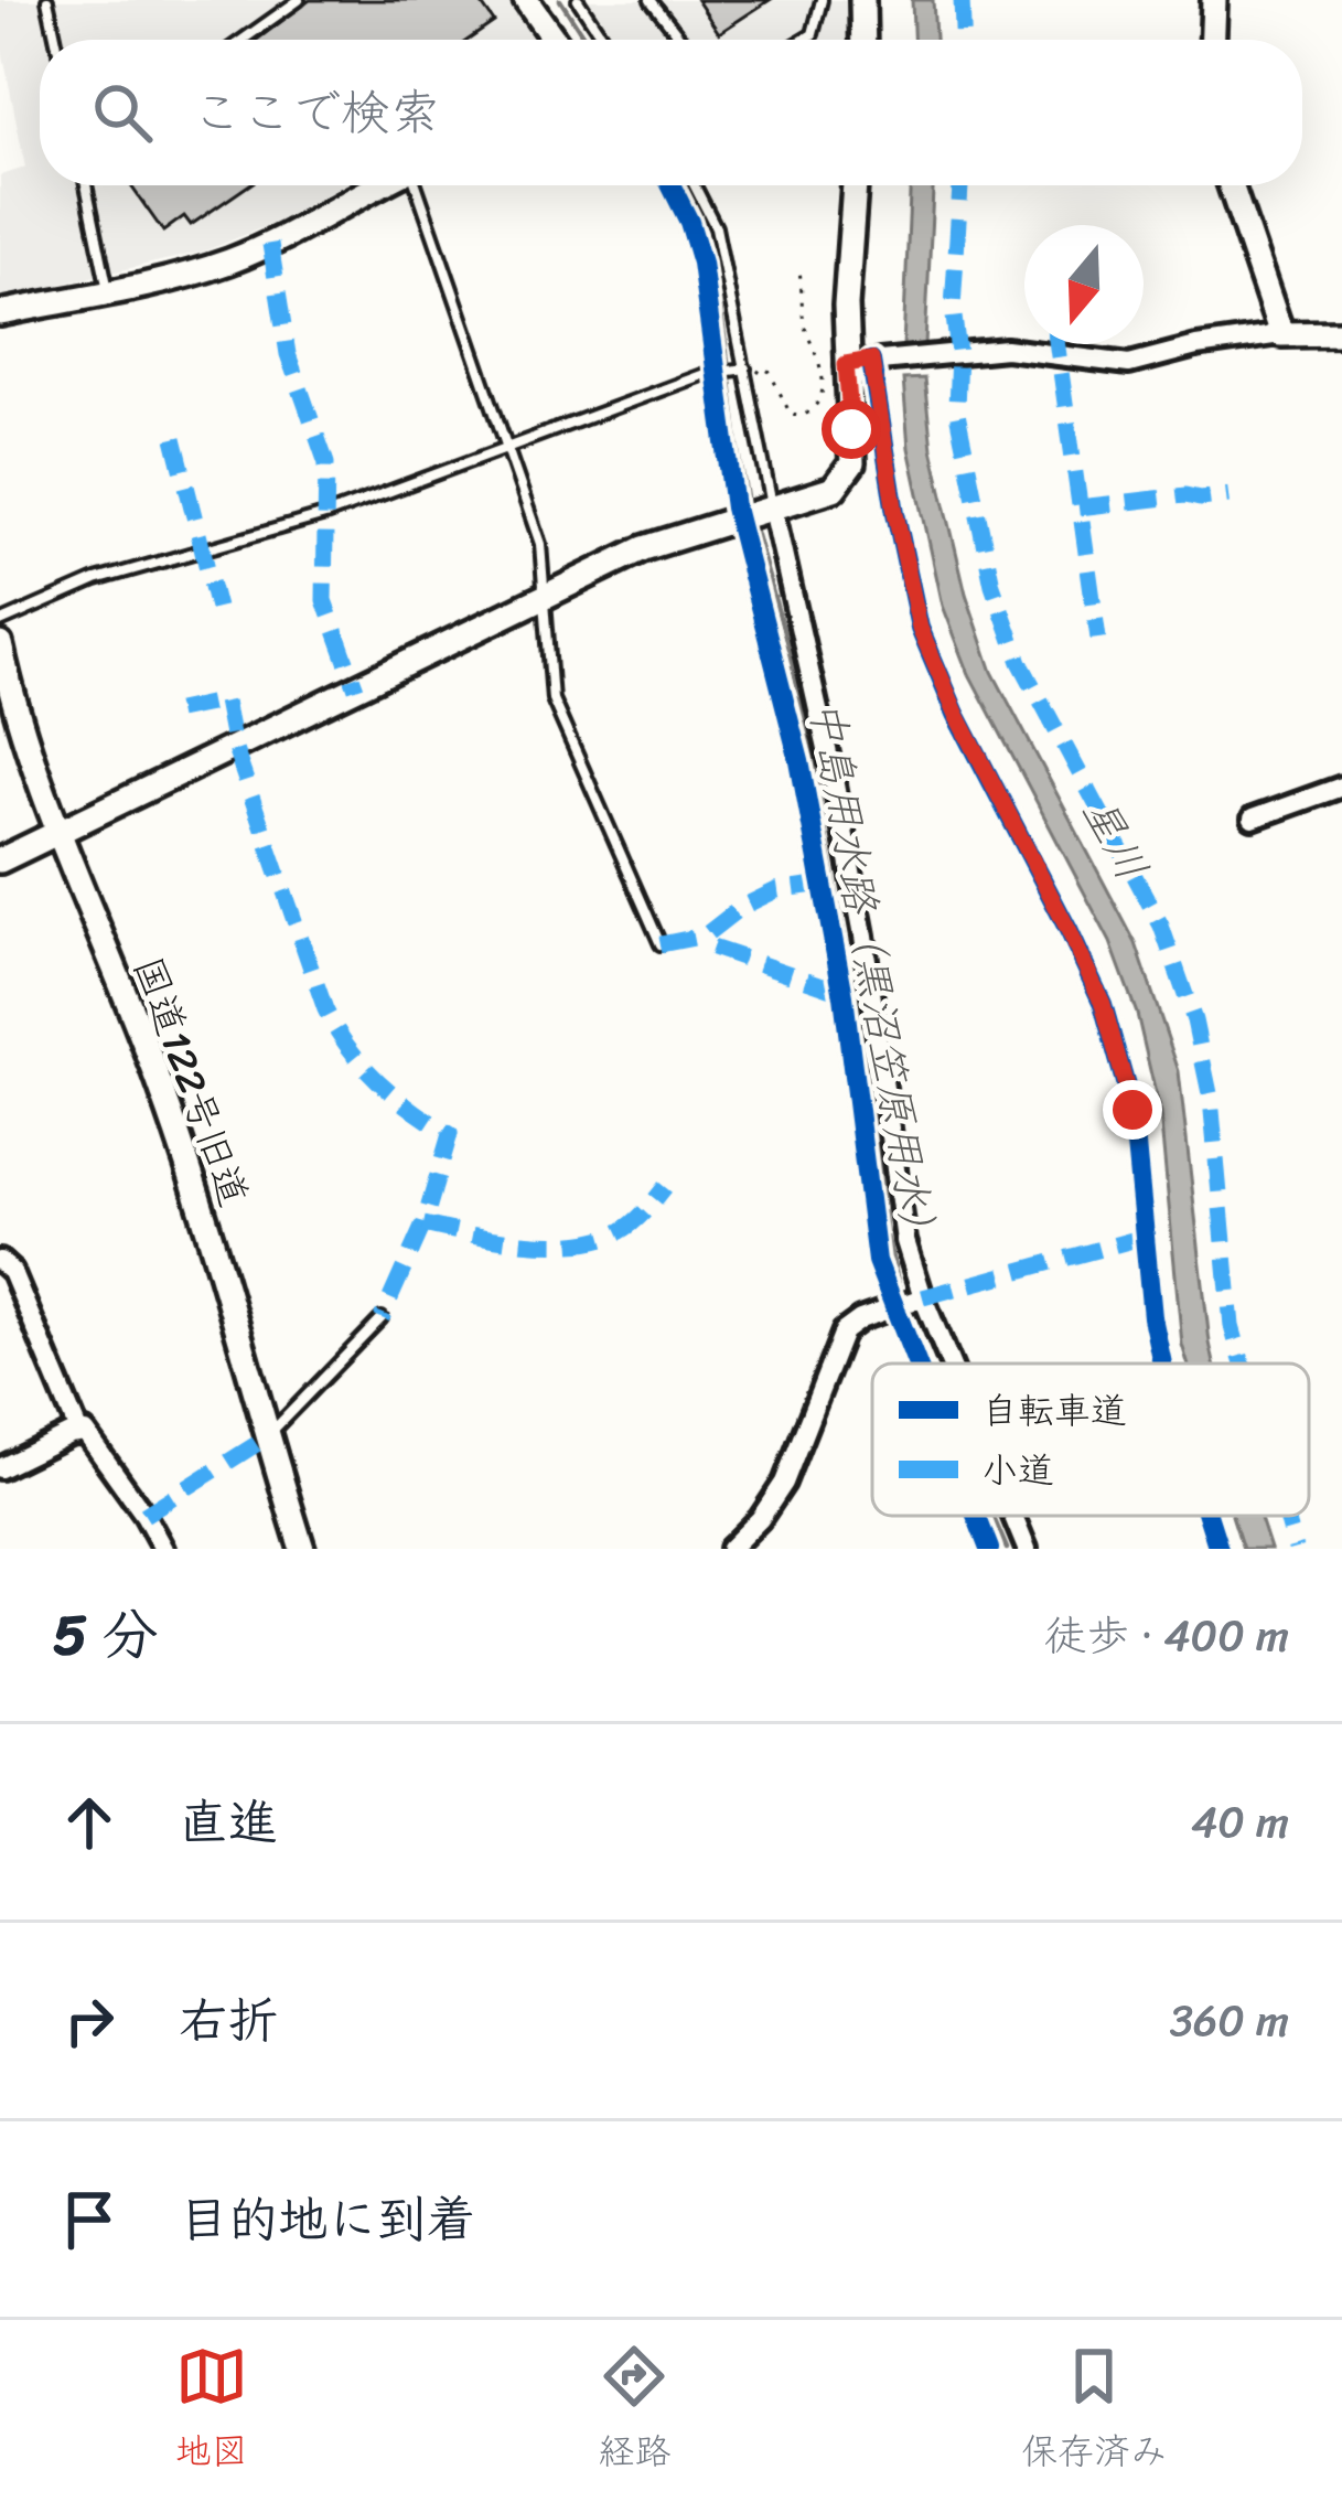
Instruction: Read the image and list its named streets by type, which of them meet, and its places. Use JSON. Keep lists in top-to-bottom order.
{
  "streets": {
    "street": ["国道122号旧道"]
  },
  "water": ["星川", "中島用水路（黒沼笠原用水）"],
  "legend": ["自転車道", "小道"],
  "north": "bottom",
  "page": {
    "search": "ここで検索",
    "heading": ["5 分", "徒歩 · 400 m"],
    "list": [
      ["直進", "40 m"],
      ["右折", "360 m"],
      "目的地に到着"
    ],
    "nav": ["地図", "経路", "保存済み"]
  }
}
